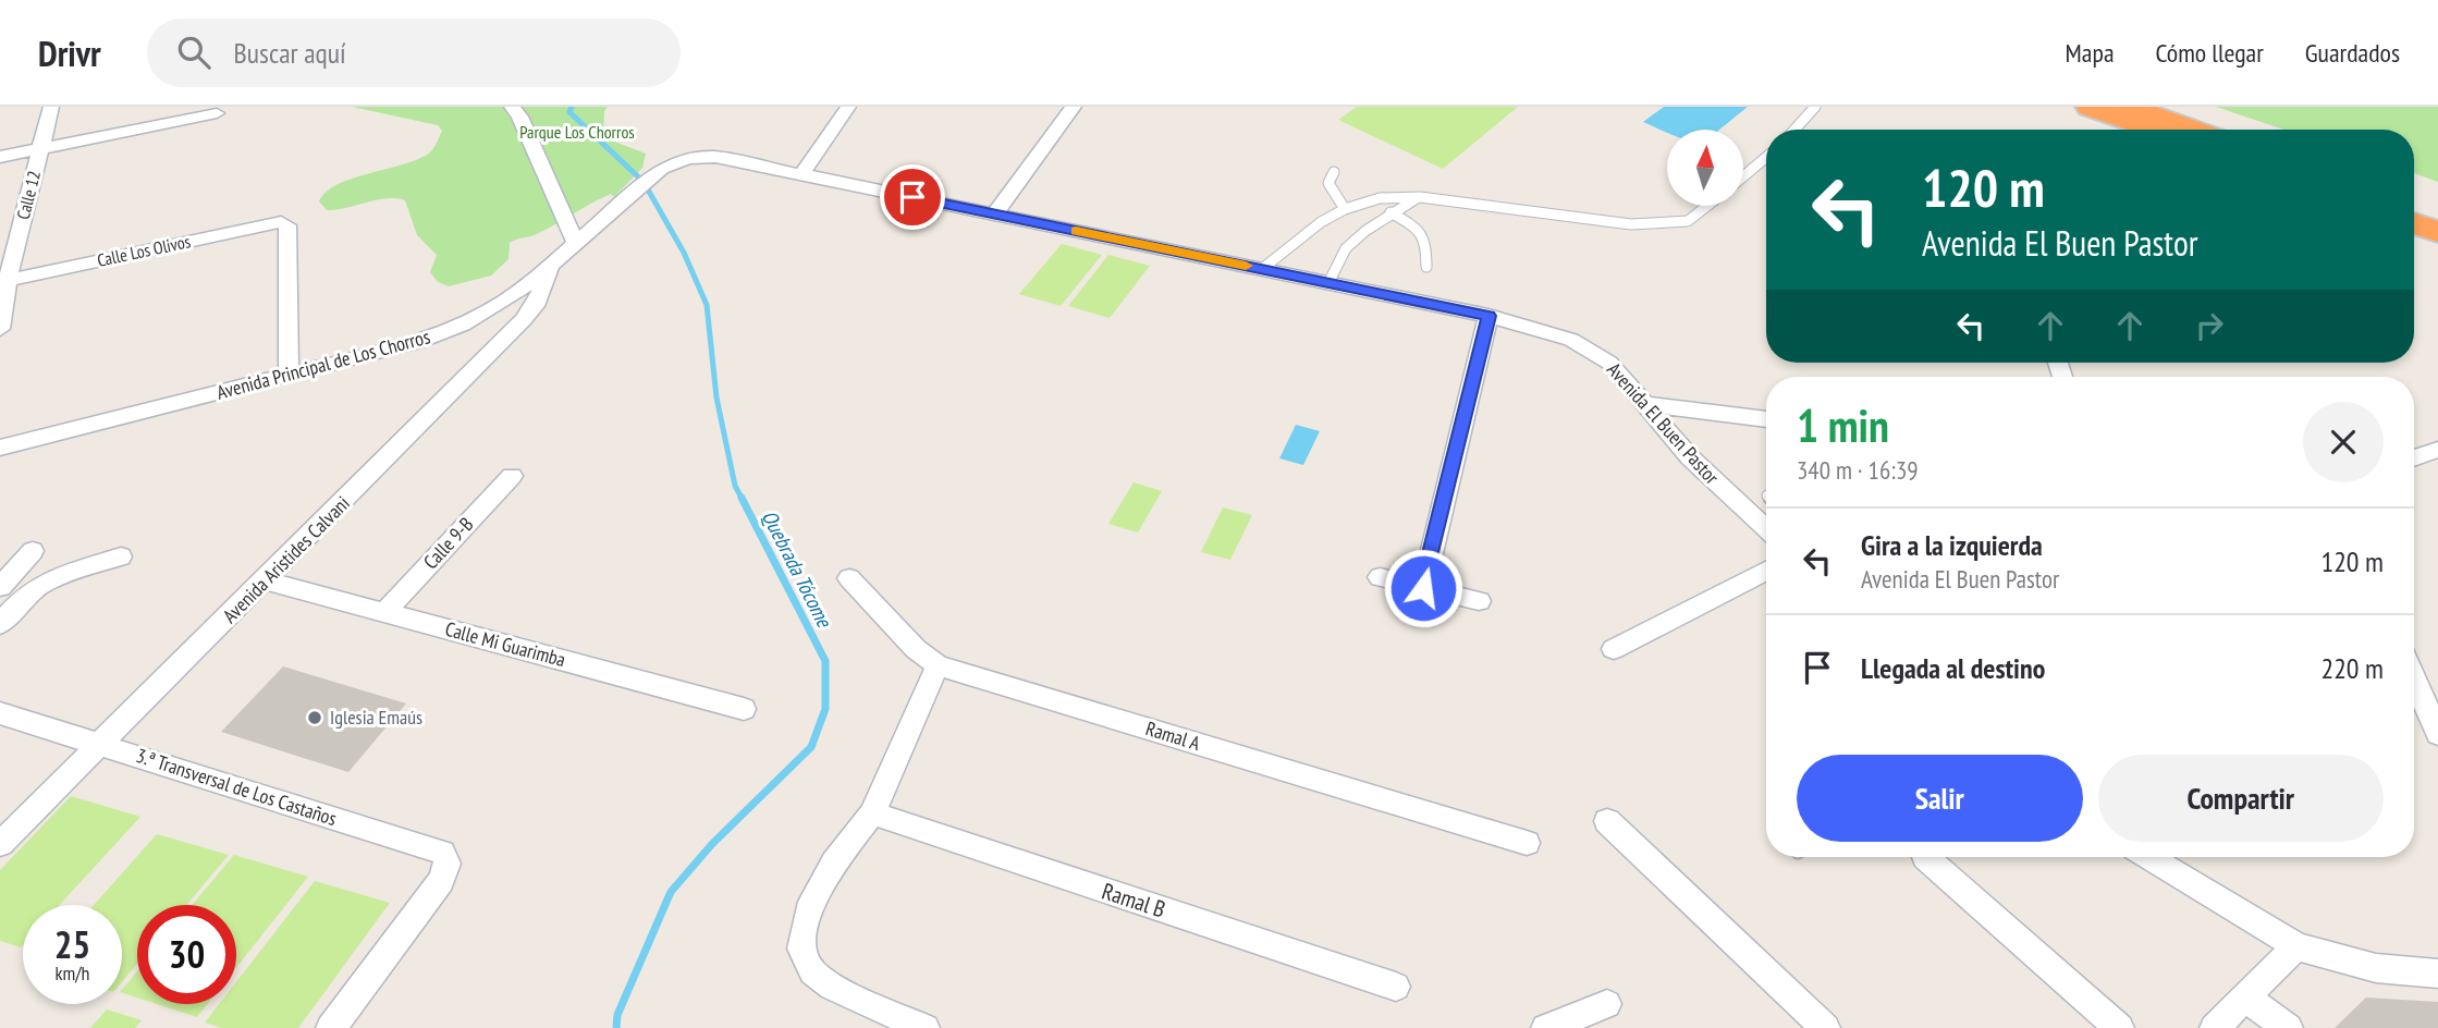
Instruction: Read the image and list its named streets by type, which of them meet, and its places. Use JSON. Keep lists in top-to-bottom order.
{
  "streets": {
    "street": [
      "Calle 12",
      "Calle Los Olivos",
      "Avenida Principal de Los Chorros",
      "Avenida El Buen Pastor",
      "Calle 9-B",
      "Avenida Aristides Calvani",
      "Calle Mi Guarimba",
      "Ramal A",
      "3.ª Transversal de Los Castaños",
      "Ramal B"
    ]
  },
  "crossings": [
    ["Calle 12", "Calle Los Olivos"],
    ["Calle Los Olivos", "Avenida Principal de Los Chorros"],
    ["Avenida Principal de Los Chorros", "Avenida El Buen Pastor"],
    ["Avenida Principal de Los Chorros", "Avenida Aristides Calvani"],
    ["Calle 9-B", "Calle Mi Guarimba"],
    ["Avenida Aristides Calvani", "Calle Mi Guarimba"],
    ["Avenida Aristides Calvani", "3.ª Transversal de Los Castaños"]
  ],
  "water": ["Quebrada Tócome"],
  "parks": ["Parque Los Chorros"],
  "places": ["Iglesia Emaús"],
  "north": "top",
  "page": {
    "header": "Drivr",
    "search": "Buscar aquí",
    "nav": ["Mapa", "Cómo llegar", "Guardados"],
    "turn": ["120 m", "Avenida El Buen Pastor"],
    "heading": ["1 min", "340 m · 16:39"],
    "list": [
      {
        "name": "Gira a la izquierda",
        "note": "Avenida El Buen Pastor",
        "value": "120 m"
      },
      {
        "name": "Llegada al destino",
        "value": "220 m"
      }
    ],
    "buttons": ["Salir", "Compartir"],
    "speed": "25 km/h",
    "limit": "30"
  }
}
